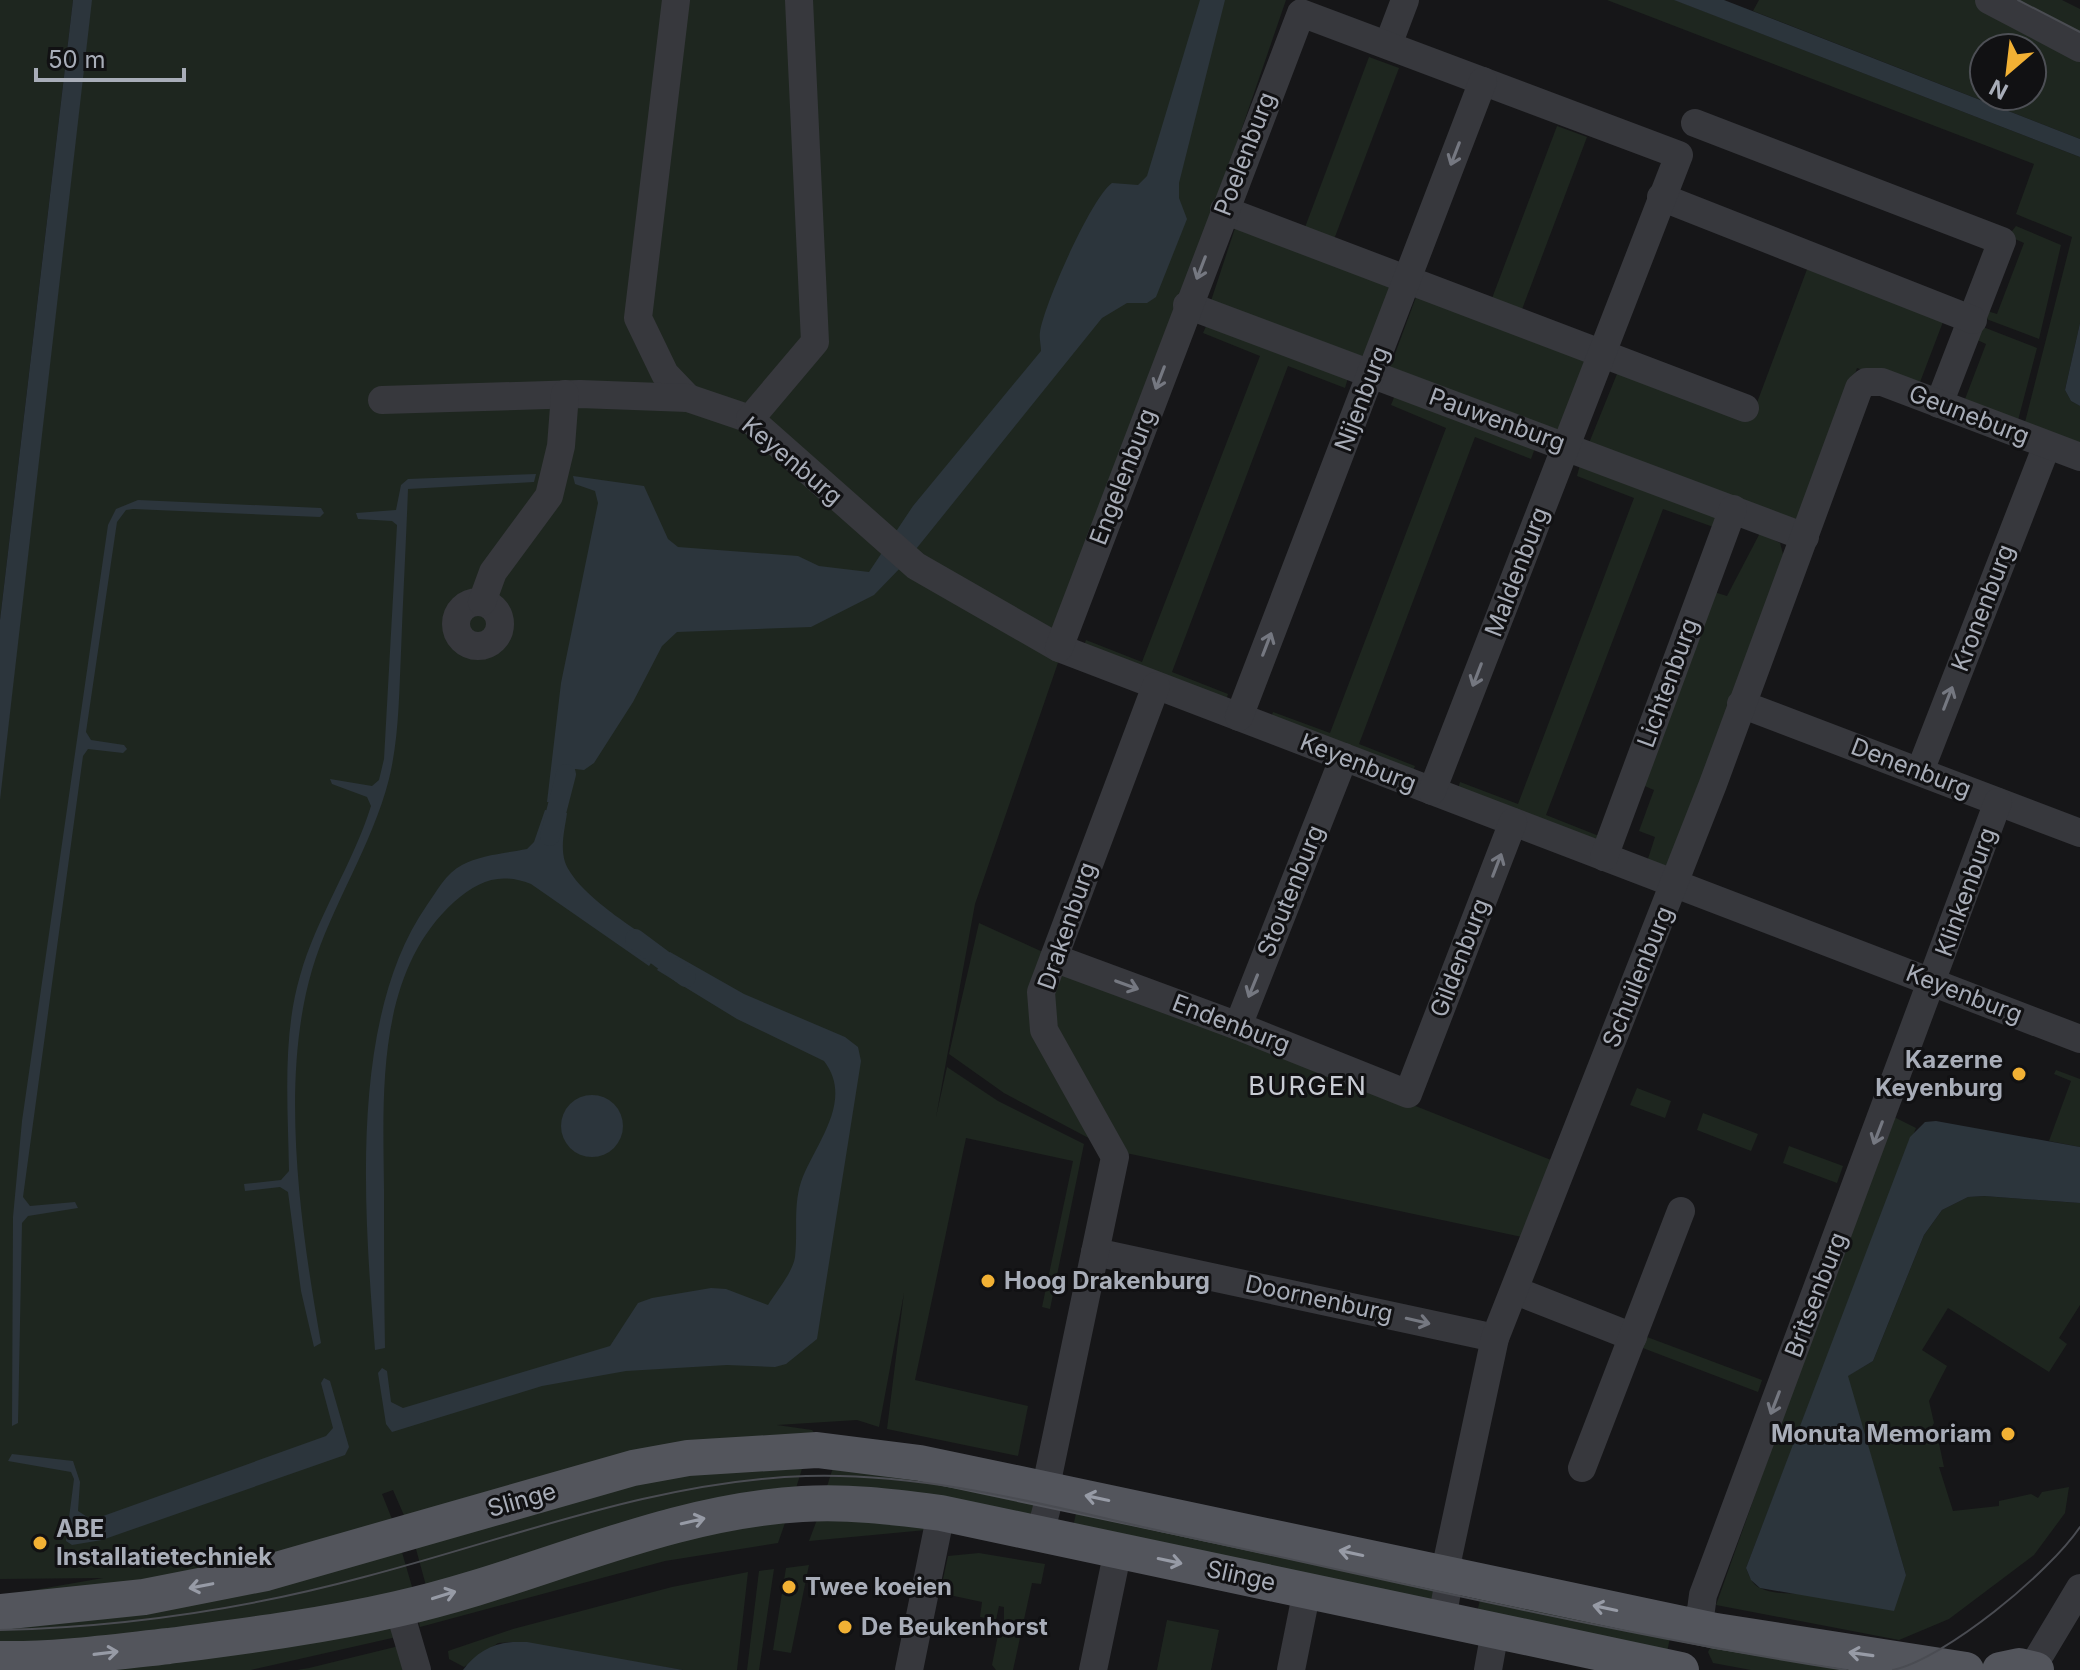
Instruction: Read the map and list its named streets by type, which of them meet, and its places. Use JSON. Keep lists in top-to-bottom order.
{
  "streets": {
    "main road": ["Slinge"],
    "street": [
      "Poelenburg",
      "Nijenburg",
      "Geuneburg",
      "Pauwenburg",
      "Keyenburg",
      "Engelenburg",
      "Maldenburg",
      "Kronenburg",
      "Lichtenburg",
      "Denenburg",
      "Stoutenburg",
      "Klinkenburg",
      "Drakenburg",
      "Gildenburg",
      "Schuilenburg",
      "Endenburg",
      "Britsenburg",
      "Doornenburg"
    ]
  },
  "crossings": [
    ["Poelenburg", "Nijenburg"],
    ["Poelenburg", "Pauwenburg"],
    ["Poelenburg", "Engelenburg"],
    ["Poelenburg", "Maldenburg"],
    ["Nijenburg", "Pauwenburg"],
    ["Nijenburg", "Keyenburg"],
    ["Geuneburg", "Kronenburg"],
    ["Geuneburg", "Schuilenburg"],
    ["Pauwenburg", "Engelenburg"],
    ["Pauwenburg", "Maldenburg"],
    ["Pauwenburg", "Lichtenburg"],
    ["Pauwenburg", "Schuilenburg"],
    ["Keyenburg", "Engelenburg"],
    ["Keyenburg", "Maldenburg"],
    ["Keyenburg", "Lichtenburg"],
    ["Keyenburg", "Stoutenburg"],
    ["Keyenburg", "Klinkenburg"],
    ["Keyenburg", "Drakenburg"],
    ["Keyenburg", "Gildenburg"],
    ["Keyenburg", "Schuilenburg"],
    ["Keyenburg", "Britsenburg"],
    ["Kronenburg", "Denenburg"],
    ["Denenburg", "Klinkenburg"],
    ["Denenburg", "Schuilenburg"],
    ["Stoutenburg", "Endenburg"],
    ["Klinkenburg", "Britsenburg"],
    ["Drakenburg", "Endenburg"],
    ["Drakenburg", "Doornenburg"],
    ["Drakenburg", "Slinge"],
    ["Gildenburg", "Endenburg"],
    ["Schuilenburg", "Doornenburg"],
    ["Schuilenburg", "Slinge"],
    ["Britsenburg", "Slinge"]
  ],
  "one_way": [
    "Engelenburg",
    "Maldenburg",
    "Kronenburg",
    "Stoutenburg",
    "Gildenburg",
    "Endenburg",
    "Doornenburg"
  ],
  "districts": ["BURGEN"],
  "places": [
    "Kazerne Keyenburg",
    "Hoog Drakenburg",
    "Monuta Memoriam",
    "ABE Installatietechniek",
    "Twee koeien",
    "De Beukenhorst"
  ],
  "scale_bar": "50 m",
  "north": "bottom left"
}
